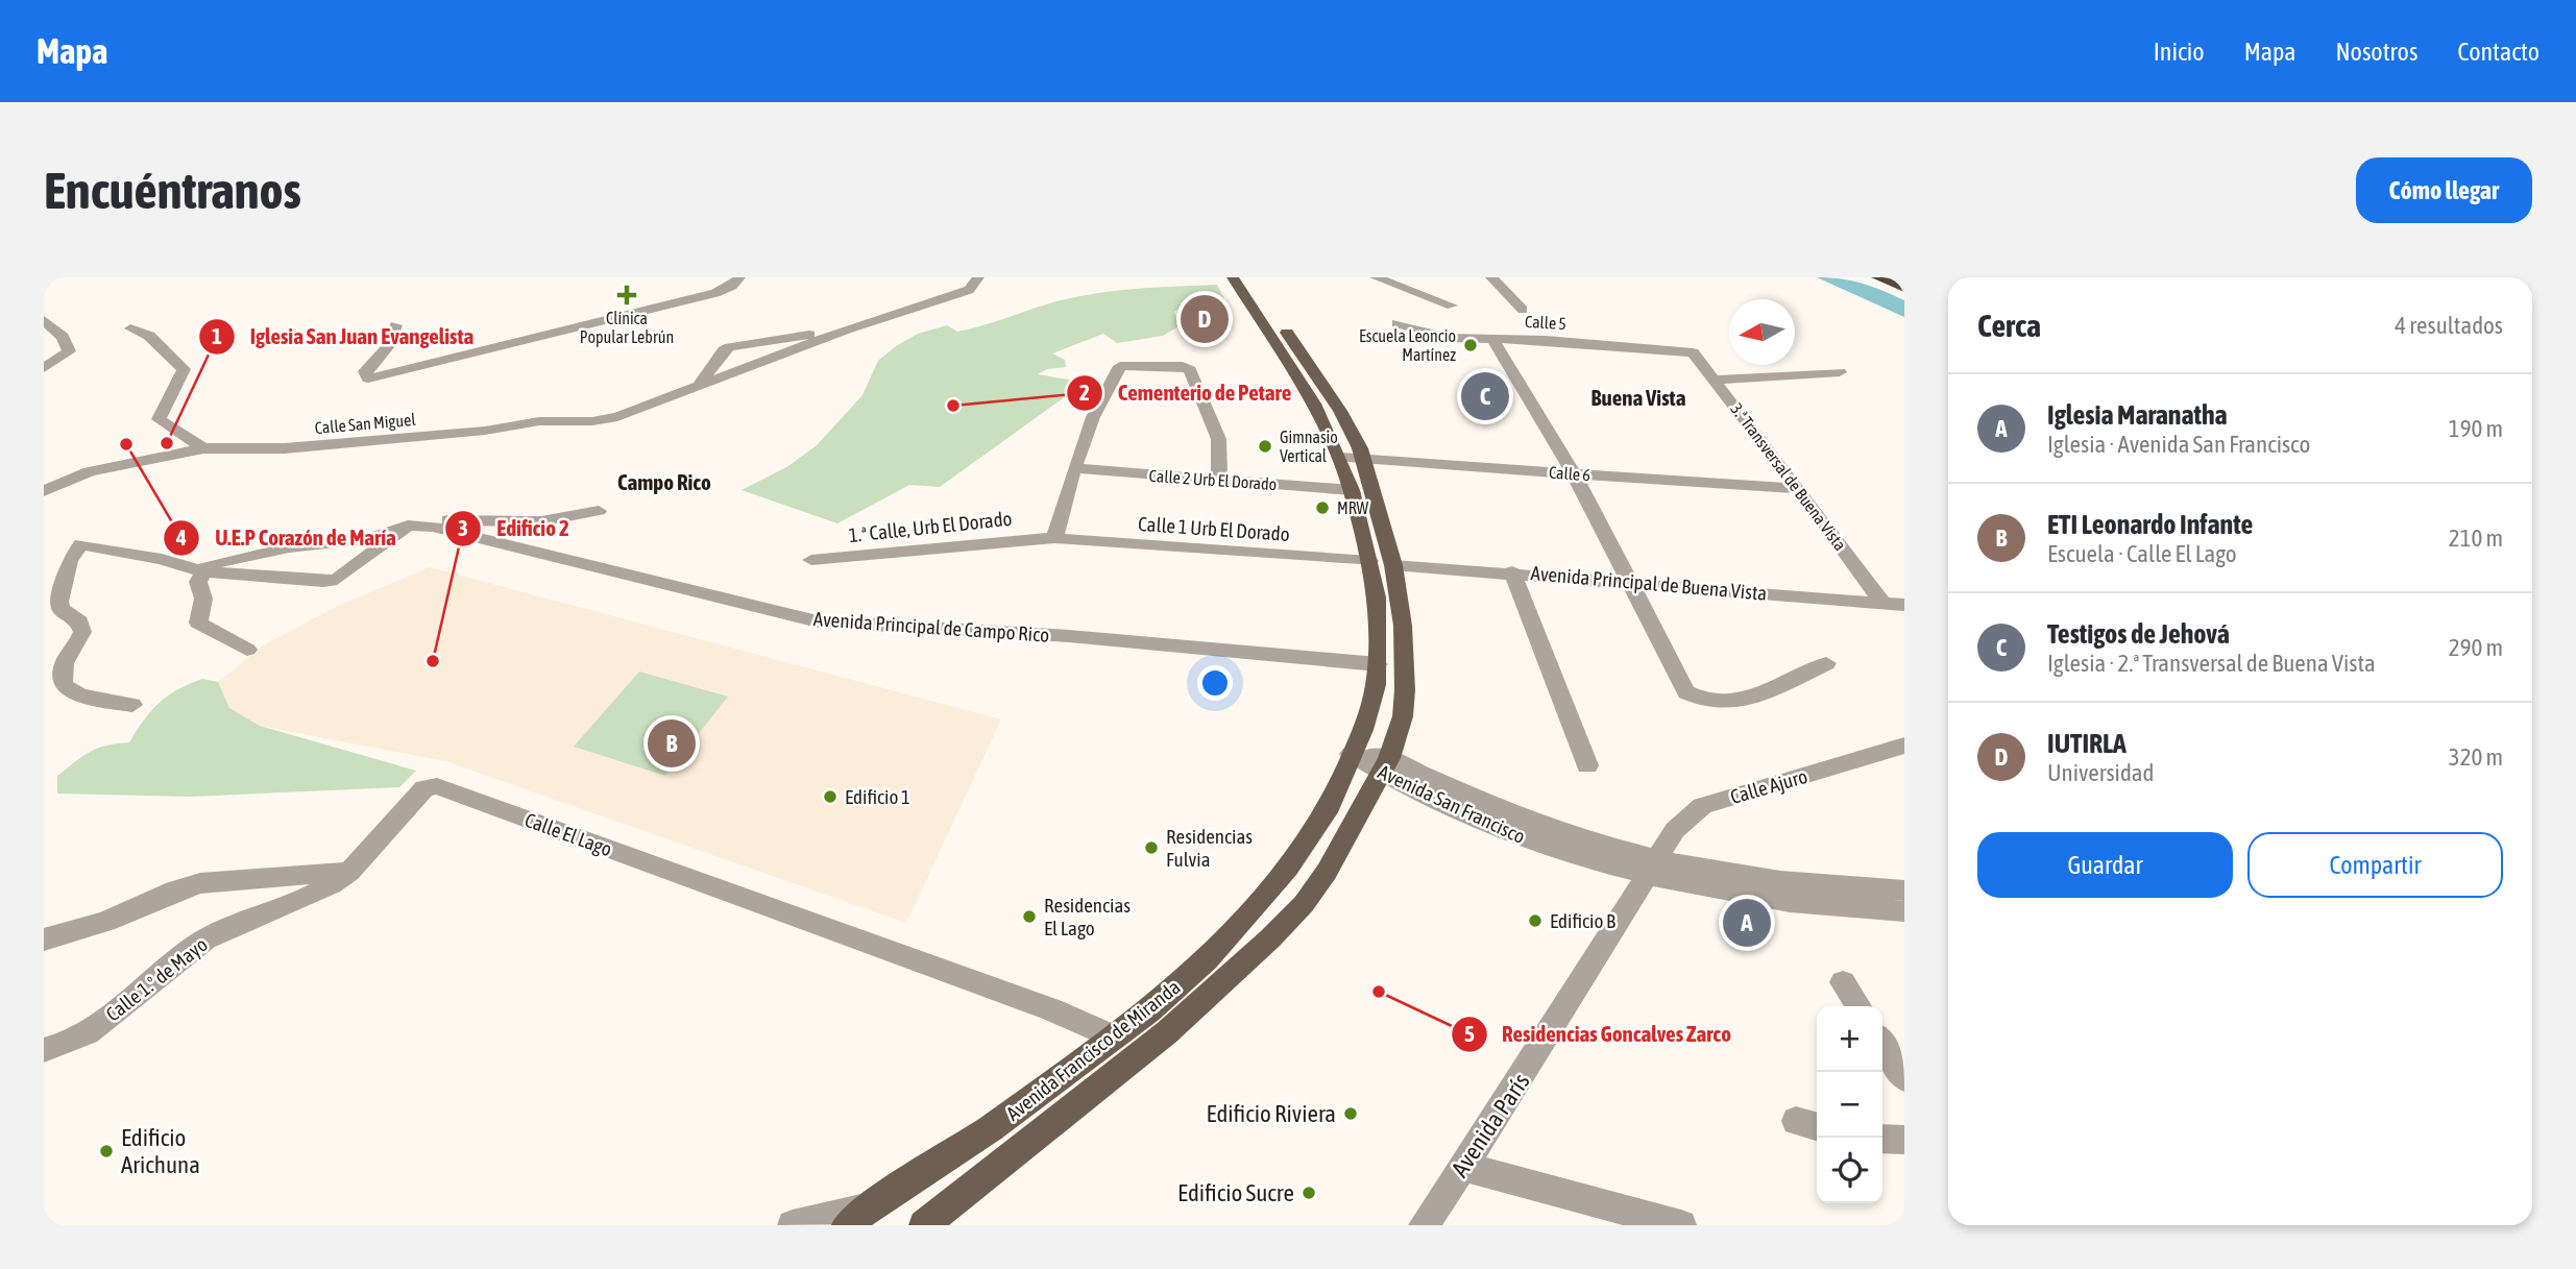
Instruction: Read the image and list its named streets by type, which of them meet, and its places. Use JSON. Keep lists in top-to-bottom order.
{
  "streets": {
    "main road": ["Avenida Francisco de Miranda"],
    "street": [
      "Calle 5",
      "Calle San Miguel",
      "Calle 6",
      "3.ª Transversal de Buena Vista",
      "Calle 2 Urb El Dorado",
      "1.ª Calle, Urb El Dorado",
      "Calle 1 Urb El Dorado",
      "Avenida Principal de Buena Vista",
      "Avenida Principal de Campo Rico",
      "Calle Ajuro",
      "Avenida San Francisco",
      "Calle El Lago",
      "Calle 1.° de Mayo",
      "Avenida París"
    ]
  },
  "crossings": [
    ["Calle 5", "3.ª Transversal de Buena Vista"],
    ["Calle 6", "3.ª Transversal de Buena Vista"],
    ["Calle 6", "Avenida Francisco de Miranda"],
    ["3.ª Transversal de Buena Vista", "Avenida Principal de Buena Vista"],
    ["Calle 2 Urb El Dorado", "Avenida Francisco de Miranda"],
    ["1.ª Calle, Urb El Dorado", "Calle 1 Urb El Dorado"],
    ["Calle 1 Urb El Dorado", "Avenida Francisco de Miranda"],
    ["Avenida Principal de Buena Vista", "Avenida Francisco de Miranda"],
    ["Avenida Principal de Campo Rico", "Avenida Francisco de Miranda"],
    ["Calle Ajuro", "Avenida San Francisco"],
    ["Calle Ajuro", "Avenida París"],
    ["Avenida San Francisco", "Avenida Francisco de Miranda"],
    ["Avenida San Francisco", "Avenida París"],
    ["Calle El Lago", "Calle 1.° de Mayo"],
    ["Calle El Lago", "Avenida Francisco de Miranda"]
  ],
  "districts": ["Buena Vista", "Campo Rico"],
  "places": {
    "health": ["Clínica Popular Lebrún"],
    "other": [
      "Escuela Leoncio Martínez",
      "Cementerio de Petare",
      "Iglesia San Juan Evangelista",
      "U.E.P Corazón de María",
      "Gimnasio Vertical",
      "MRW",
      "Edificio 2",
      "Edificio 1",
      "Residencias Fulvia",
      "Residencias El Lago",
      "Edificio B",
      "Residencias Goncalves Zarco",
      "Edificio Riviera",
      "Edificio Arichuna",
      "Edificio Sucre"
    ]
  },
  "north": "left",
  "page": {
    "header": "Mapa",
    "nav": [
      "Inicio",
      "Mapa",
      "Nosotros",
      "Contacto"
    ],
    "buttons": [
      "Cómo llegar",
      ["Guardar", "Compartir"]
    ],
    "title": "Encuéntranos",
    "heading": ["Cerca", "4 resultados"],
    "pins": [
      "D",
      "C",
      "B",
      "A"
    ],
    "list": [
      {
        "mark": "A",
        "name": "Iglesia Maranatha",
        "note": "Iglesia · Avenida San Francisco",
        "value": "190 m"
      },
      {
        "mark": "B",
        "name": "ETI Leonardo Infante",
        "note": "Escuela · Calle El Lago",
        "value": "210 m"
      },
      {
        "mark": "C",
        "name": "Testigos de Jehová",
        "note": "Iglesia · 2.ª Transversal de Buena Vista",
        "value": "290 m"
      },
      {
        "mark": "D",
        "name": "IUTIRLA",
        "note": "Universidad",
        "value": "320 m"
      }
    ],
    "map_buttons": ["+", "−"]
  }
}
